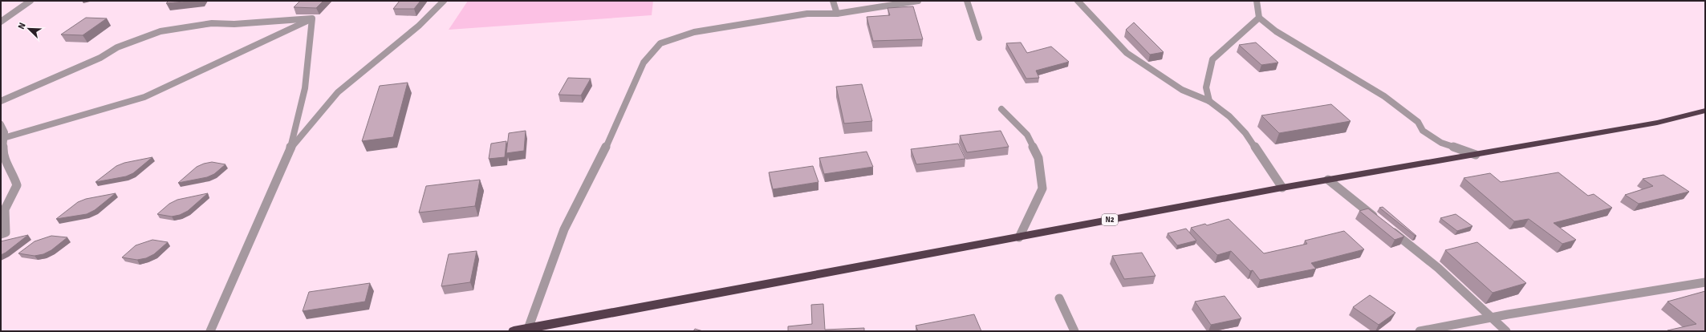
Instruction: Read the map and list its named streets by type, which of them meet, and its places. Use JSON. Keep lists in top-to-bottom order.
{
  "streets": {
    "highway": ["N2"]
  },
  "north": "top left"
}
